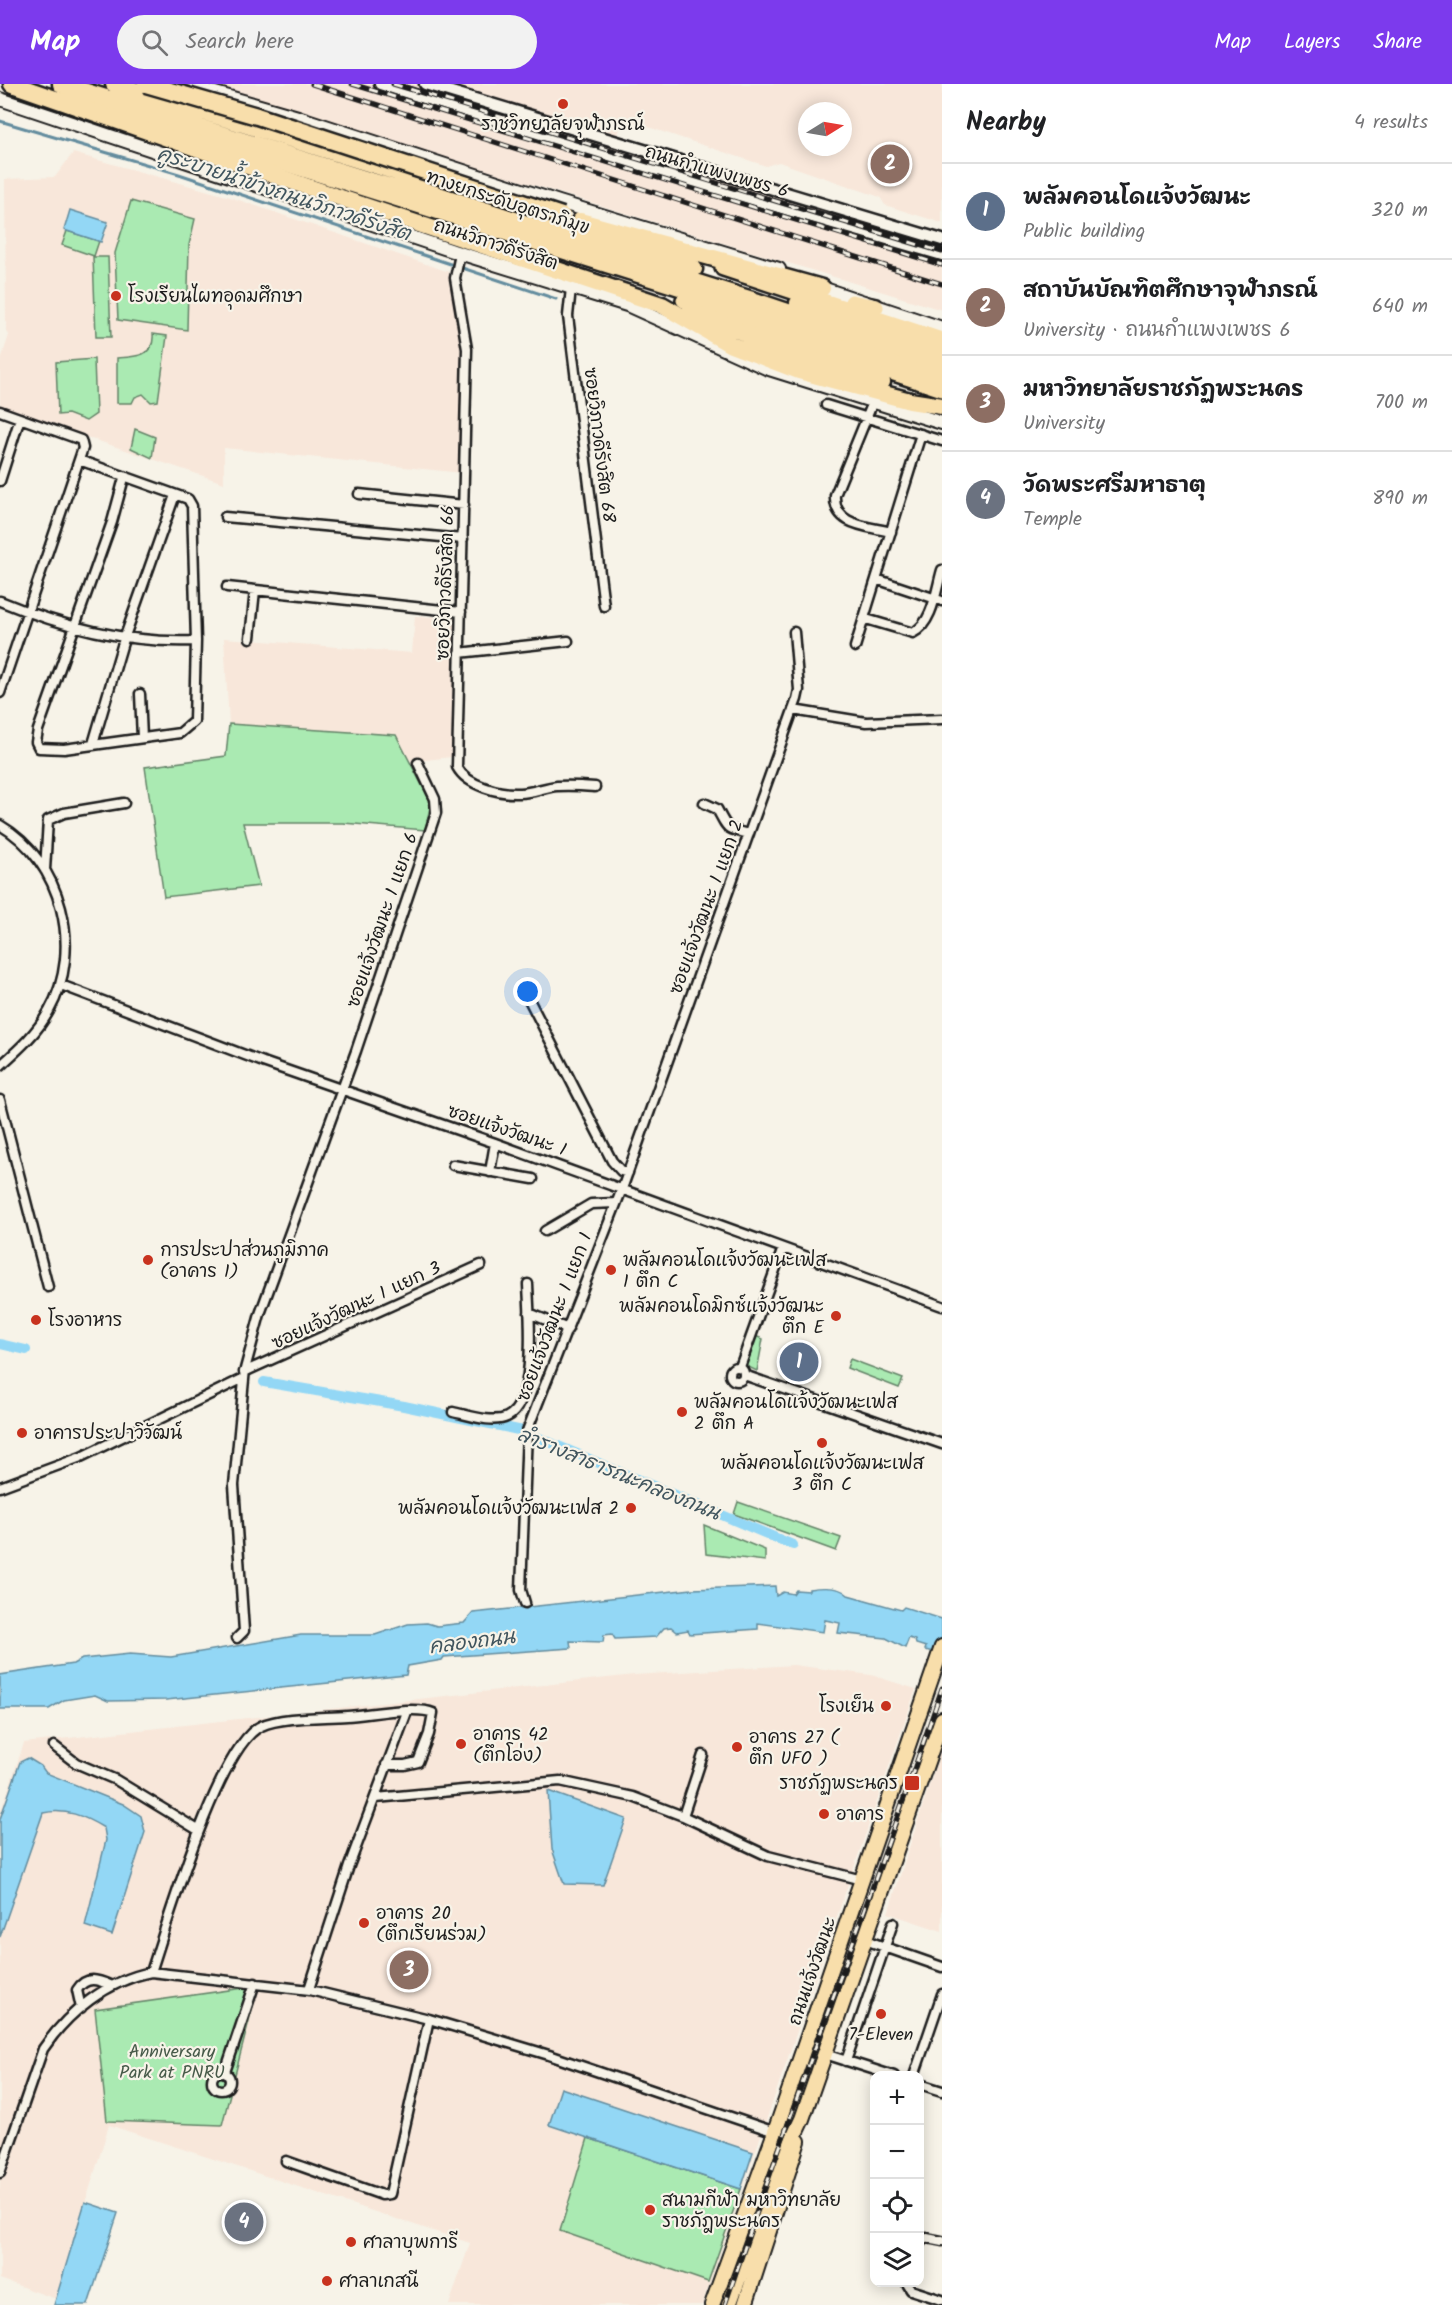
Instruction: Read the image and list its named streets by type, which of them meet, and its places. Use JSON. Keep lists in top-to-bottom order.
{
  "streets": {
    "highway": ["ทางยกระดับอุตราภิมุข", "ถนนวิภาวดีรังสิต"],
    "main road": ["ถนนแจ้งวัฒนะ"],
    "street": [
      "ถนนกำแพงเพชร 6",
      "ซอยวิภาวดีรังสิต 68",
      "ซอยวิภาวดีรังสิต 66",
      "ซอยแจ้งวัฒนะ 1 แยก 2",
      "ซอยแจ้งวัฒนะ 1 แยก 6",
      "ซอยแจ้งวัฒนะ 1",
      "ซอยแจ้งวัฒนะ 1 แยก 3",
      "ซอยแจ้งวัฒนะ 1 แยก 1"
    ]
  },
  "crossings": [
    ["ถนนวิภาวดีรังสิต", "ซอยวิภาวดีรังสิต 68"],
    ["ถนนวิภาวดีรังสิต", "ซอยวิภาวดีรังสิต 66"],
    ["ซอยแจ้งวัฒนะ 1 แยก 2", "ซอยแจ้งวัฒนะ 1"],
    ["ซอยแจ้งวัฒนะ 1 แยก 2", "ซอยแจ้งวัฒนะ 1 แยก 1"],
    ["ซอยแจ้งวัฒนะ 1 แยก 6", "ซอยแจ้งวัฒนะ 1"],
    ["ซอยแจ้งวัฒนะ 1 แยก 6", "ซอยแจ้งวัฒนะ 1 แยก 3"],
    ["ซอยแจ้งวัฒนะ 1", "ซอยแจ้งวัฒนะ 1 แยก 1"]
  ],
  "water": ["คูระบายน้ำข้างถนนวิภาวดีรังสิต", "ลำรางสาธารณะคลองถนน", "คลองถนน"],
  "parks": ["Anniversary Park at PNRU"],
  "places": {
    "other": [
      "ราชวิทยาลัยจุฬาภรณ์",
      "โรงเรียนไผทอุดมศึกษา",
      "การประปาส่วนภูมิภาค (อาคาร 1)",
      "พลัมคอนโดแจ้งวัฒนะเฟส 1 ตึก C",
      "พลัมคอนโดมิกซ์แจ้งวัฒนะ ตึก E",
      "โรงอาหาร",
      "พลัมคอนโดแจ้งวัฒนะเฟส 2 ตึก A",
      "อาคารประปาวิวัฒน์",
      "พลัมคอนโดแจ้งวัฒนะเฟส 3 ตึก C",
      "พลัมคอนโดแจ้งวัฒนะเฟส 2",
      "โรงเย็น",
      "อาคาร 42 (ตึกโอ่ง)",
      "อาคาร 27 ( ตึก UFO )",
      "อาคาร",
      "อาคาร 20 (ตึกเรียนร่วม)",
      "7-Eleven",
      "สนามกีฬา มหาวิทยาลัย ราชภัฎพระนคร",
      "ศาลาบุพการี",
      "ศาลาเกสนี"
    ],
    "transit": ["ราชภัฏพระนคร"]
  },
  "north": "right",
  "page": {
    "header": "Map",
    "search": "Search here",
    "nav": ["Map", "Layers", "Share"],
    "heading": ["Nearby", "4 results"],
    "pins": [
      "2",
      "1",
      "3",
      "4"
    ],
    "list": [
      {
        "mark": "1",
        "name": "พลัมคอนโดแจ้งวัฒนะ",
        "note": "Public building",
        "value": "320 m"
      },
      {
        "mark": "2",
        "name": "สถาบันบัณฑิตศึกษาจุฬาภรณ์",
        "note": "University · ถนนกำแพงเพชร 6",
        "value": "640 m"
      },
      {
        "mark": "3",
        "name": "มหาวิทยาลัยราชภัฏพระนคร",
        "note": "University",
        "value": "700 m"
      },
      {
        "mark": "4",
        "name": "วัดพระศรีมหาธาตุ",
        "note": "Temple",
        "value": "890 m"
      }
    ],
    "map_buttons": ["+", "−"]
  }
}
